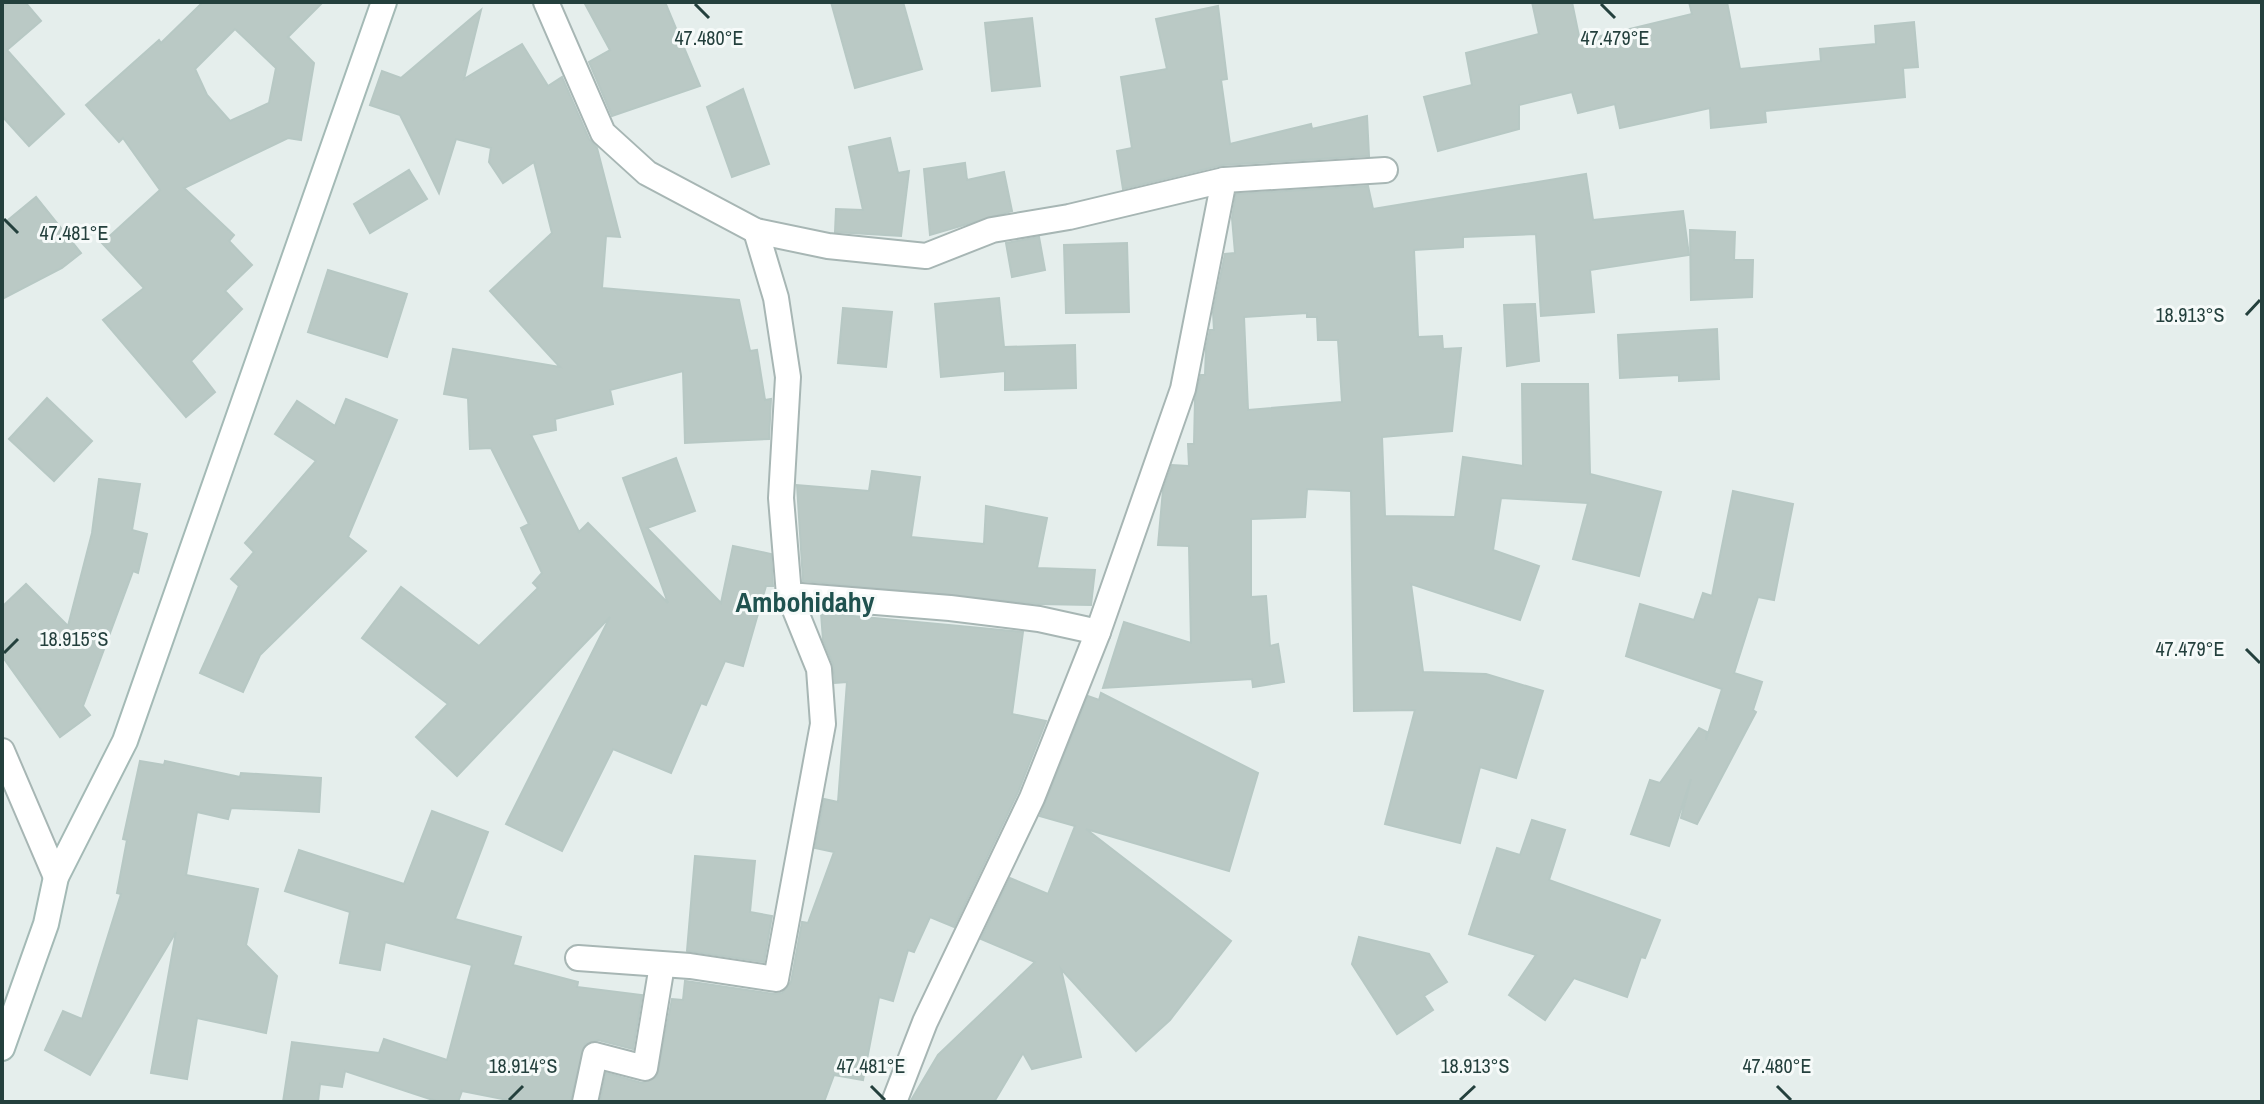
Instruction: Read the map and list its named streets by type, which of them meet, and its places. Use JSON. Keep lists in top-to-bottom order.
{
  "districts": ["Ambohidahy"],
  "coordinates": [
    "47.480°E",
    "47.479°E",
    "47.481°E",
    "18.913°S",
    "18.915°S",
    "18.914°S"
  ]
}
